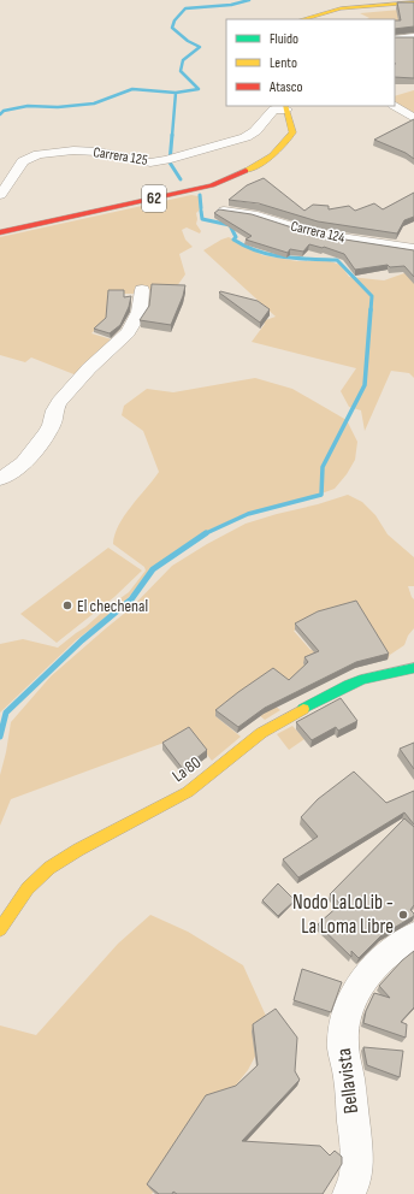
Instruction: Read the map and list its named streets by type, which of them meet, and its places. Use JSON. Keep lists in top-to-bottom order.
{
  "streets": {
    "main road": ["62", "La 80"],
    "street": ["Carrera 125", "Carrera 124", "Bellavista"]
  },
  "crossings": [
    ["Carrera 125", "62"]
  ],
  "places": ["El chechenal", "Nodo LaLoLib - La Loma Libre"],
  "legend": ["Fluido", "Lento", "Atasco"]
}
